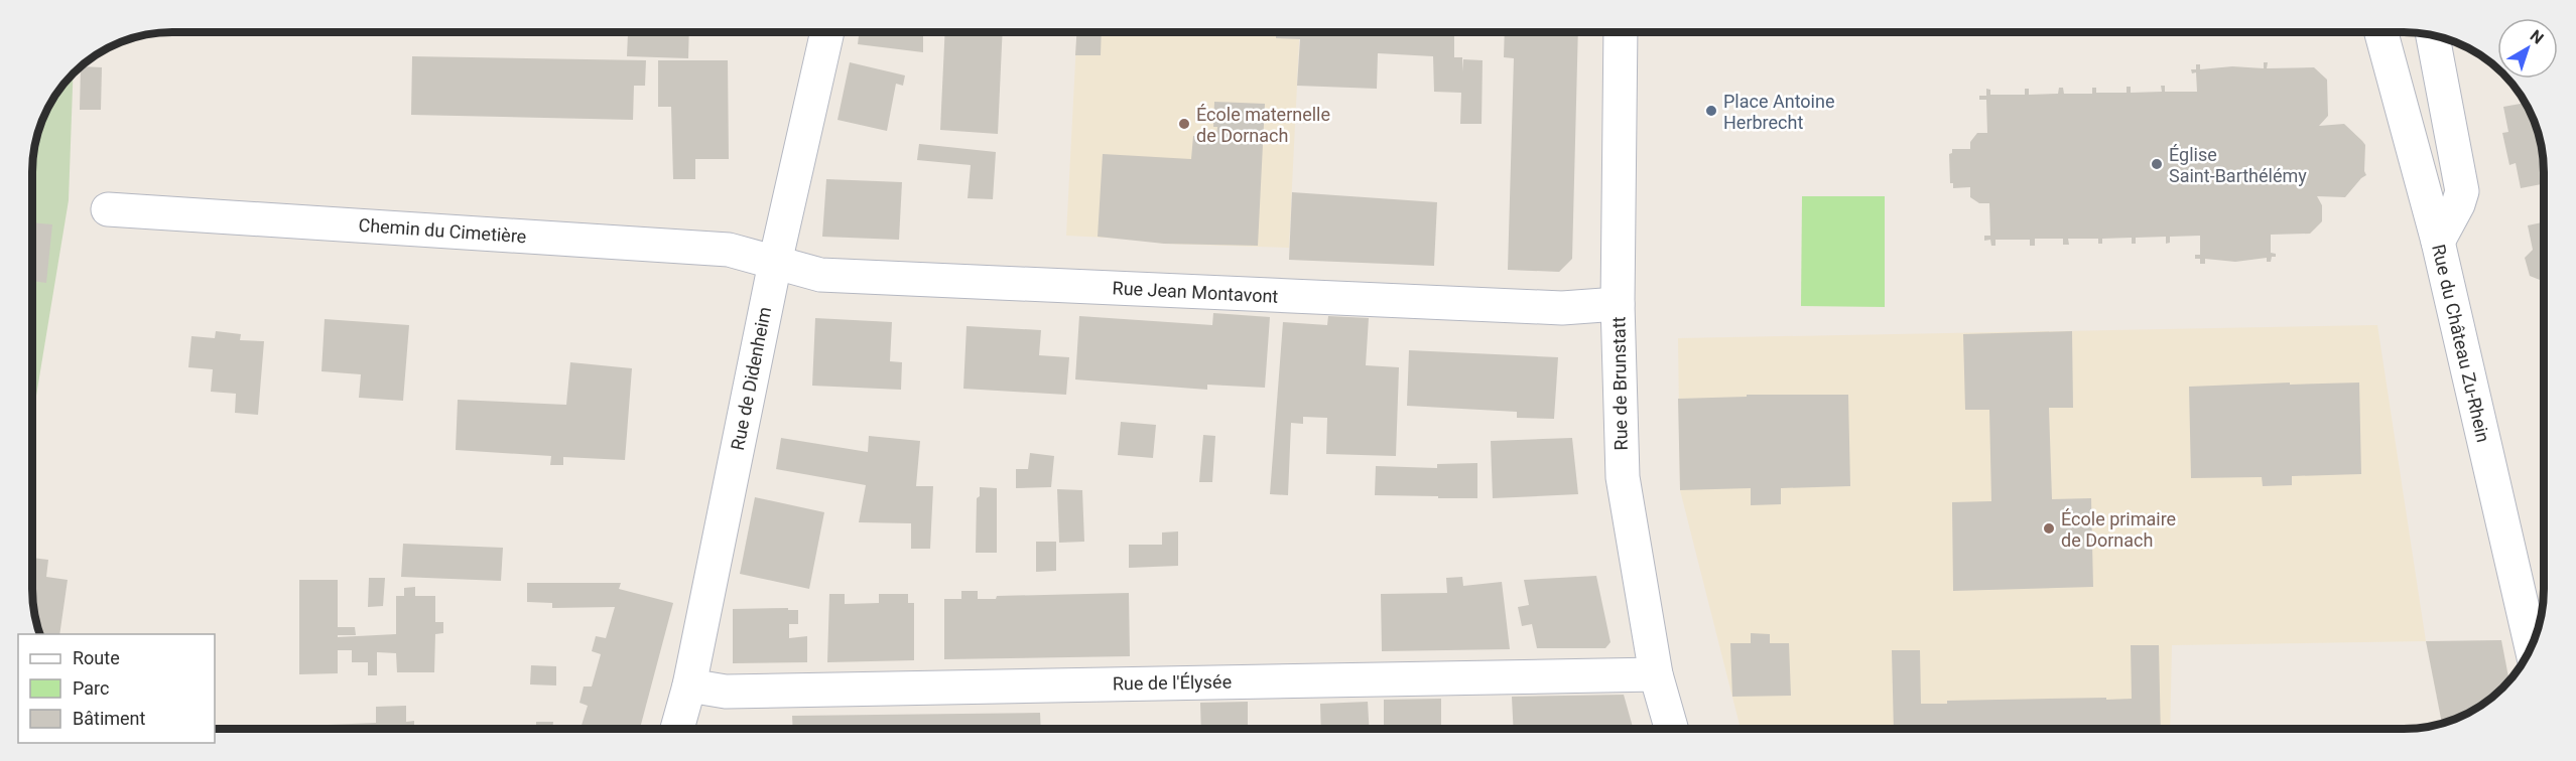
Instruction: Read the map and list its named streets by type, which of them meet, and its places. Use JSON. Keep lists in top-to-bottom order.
{
  "streets": {
    "street": [
      "Chemin du Cimetière",
      "Rue Jean Montavont",
      "Rue du Château Zu-Rhein",
      "Rue de Didenheim",
      "Rue de Brunstatt",
      "Rue de l'Élysée"
    ]
  },
  "crossings": [
    ["Chemin du Cimetière", "Rue Jean Montavont"],
    ["Chemin du Cimetière", "Rue de Didenheim"],
    ["Rue Jean Montavont", "Rue de Didenheim"],
    ["Rue Jean Montavont", "Rue de Brunstatt"],
    ["Rue de Didenheim", "Rue de l'Élysée"],
    ["Rue de Brunstatt", "Rue de l'Élysée"]
  ],
  "places": [
    "Place Antoine Herbrecht",
    "École maternelle de Dornach",
    "Église Saint-Barthélémy",
    "École primaire de Dornach"
  ],
  "legend": ["Route", "Parc", "Bâtiment"],
  "north": "top right"
}
